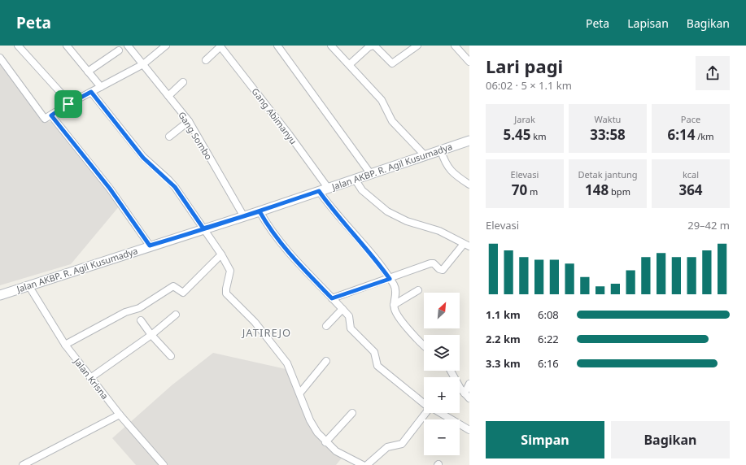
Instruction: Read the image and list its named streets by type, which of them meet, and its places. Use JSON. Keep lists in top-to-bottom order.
{
  "streets": {
    "main road": ["Jalan AKBP. R. Agil Kusumadya"],
    "street": ["Gang Abimanyu", "Gang Sombo", "Jalan Krisna"]
  },
  "crossings": [
    ["Gang Abimanyu", "Jalan AKBP. R. Agil Kusumadya"],
    ["Gang Sombo", "Jalan AKBP. R. Agil Kusumadya"],
    ["Jalan AKBP. R. Agil Kusumadya", "Jalan Krisna"]
  ],
  "districts": ["JATIREJO"],
  "north": "top right",
  "page": {
    "header": "Peta",
    "nav": ["Peta", "Lapisan", "Bagikan"],
    "heading": ["Lari pagi", "06:02 · 5 × 1.1 km"],
    "stats": [
      ["Jarak", "5.45 km"],
      ["Waktu", "33:58"],
      ["Pace", "6:14 /km"],
      ["Elevasi", "70 m"],
      ["Detak jantung", "148 bpm"],
      ["kcal", "364"]
    ],
    "chart": ["Elevasi", "29–42 m"],
    "map_buttons": ["+", "−"],
    "list": [
      {
        "name": "1.1 km",
        "note": "6:08"
      },
      {
        "name": "2.2 km",
        "note": "6:22"
      },
      {
        "name": "3.3 km",
        "note": "6:16"
      }
    ],
    "buttons": ["Simpan", "Bagikan"]
  }
}
